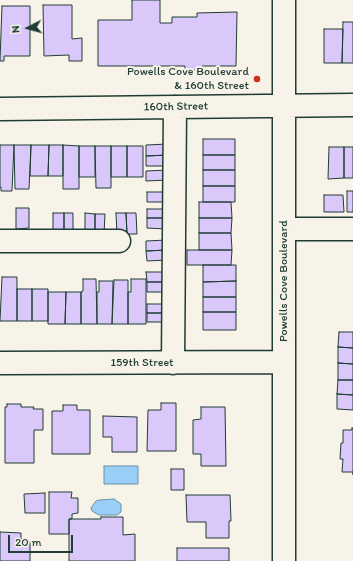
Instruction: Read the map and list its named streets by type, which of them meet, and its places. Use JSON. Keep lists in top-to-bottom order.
{
  "streets": {
    "street": ["160th Street", "Powells Cove Boulevard", "159th Street"]
  },
  "crossings": [
    ["160th Street", "Powells Cove Boulevard"],
    ["Powells Cove Boulevard", "159th Street"]
  ],
  "places": ["Powells Cove Boulevard & 160th Street"],
  "scale_bar": "20 m",
  "north": "left"
}
